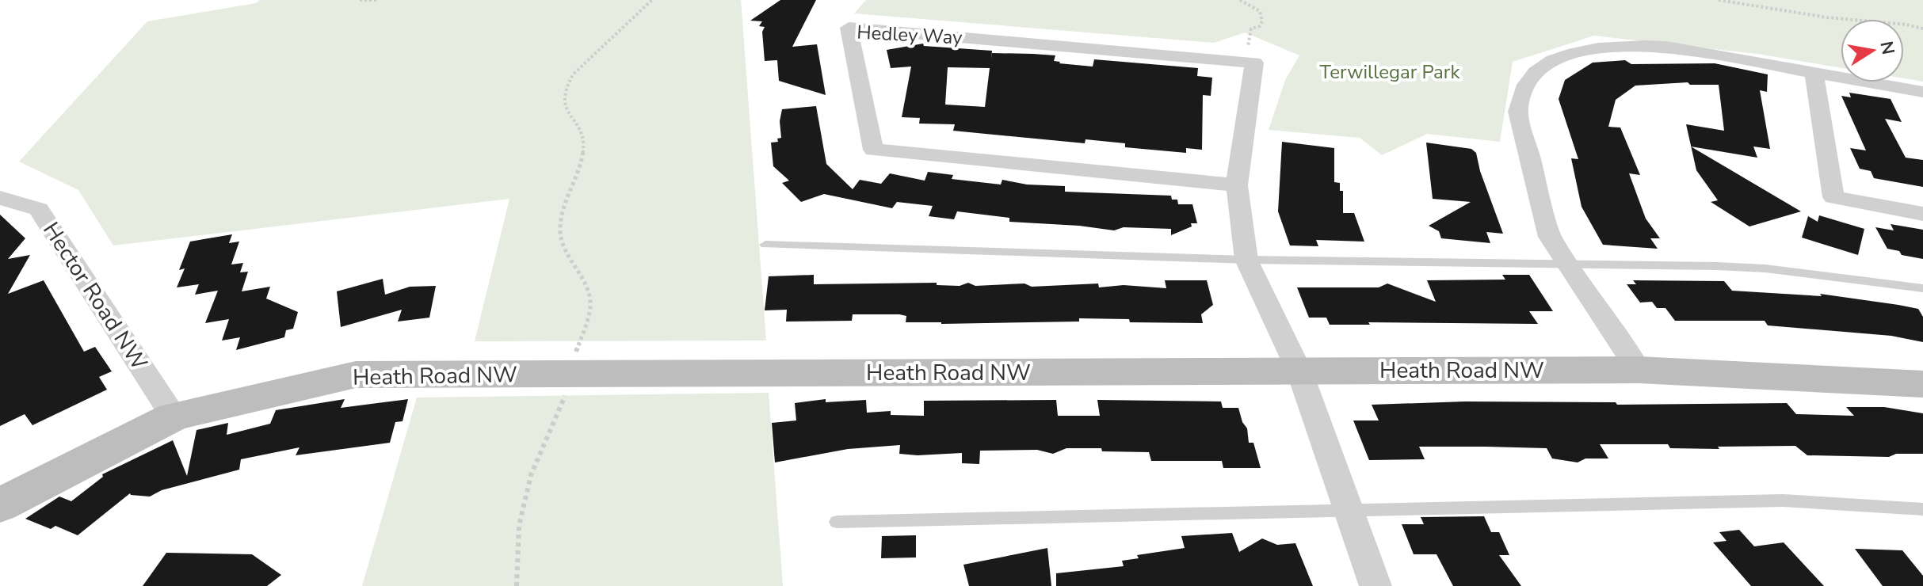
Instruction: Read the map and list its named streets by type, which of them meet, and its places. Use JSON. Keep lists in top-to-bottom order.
{
  "streets": {
    "street": ["Hedley Way", "Hector Road NW", "Heath Road NW"]
  },
  "crossings": [
    ["Hector Road NW", "Heath Road NW"]
  ],
  "parks": ["Terwillegar Park"],
  "north": "right"
}
